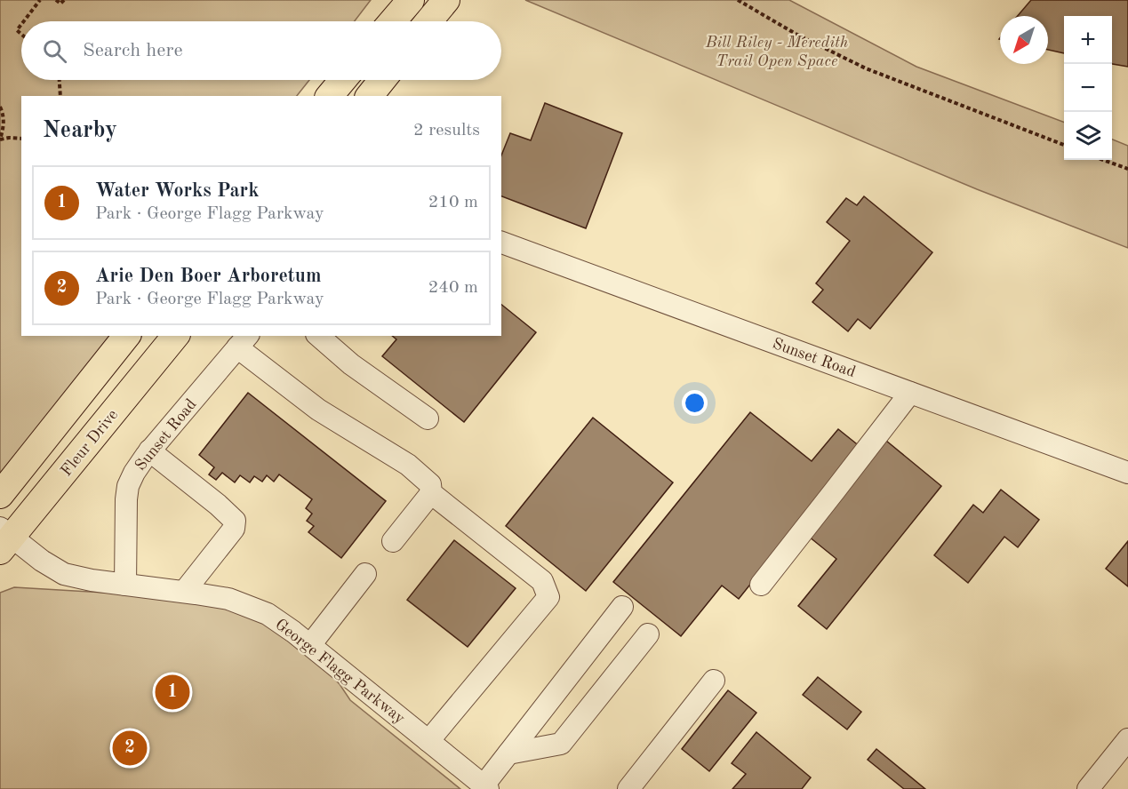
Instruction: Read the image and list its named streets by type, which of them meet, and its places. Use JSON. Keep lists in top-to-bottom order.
{
  "streets": {
    "main road": ["Fleur Drive"],
    "street": ["Sunset Road", "George Flagg Parkway"]
  },
  "crossings": [
    ["Sunset Road", "George Flagg Parkway"],
    ["Fleur Drive", "George Flagg Parkway"]
  ],
  "parks": ["Bill Riley - Meredith Trail Open Space"],
  "north": "bottom left",
  "page": {
    "map_buttons": ["+", "−"],
    "search": "Search here",
    "heading": ["Nearby", "2 results"],
    "list": [
      {
        "mark": "1",
        "name": "Water Works Park",
        "note": "Park · George Flagg Parkway",
        "value": "210 m"
      },
      {
        "mark": "2",
        "name": "Arie Den Boer Arboretum",
        "note": "Park · George Flagg Parkway",
        "value": "240 m"
      }
    ],
    "pins": ["1", "2"]
  }
}
